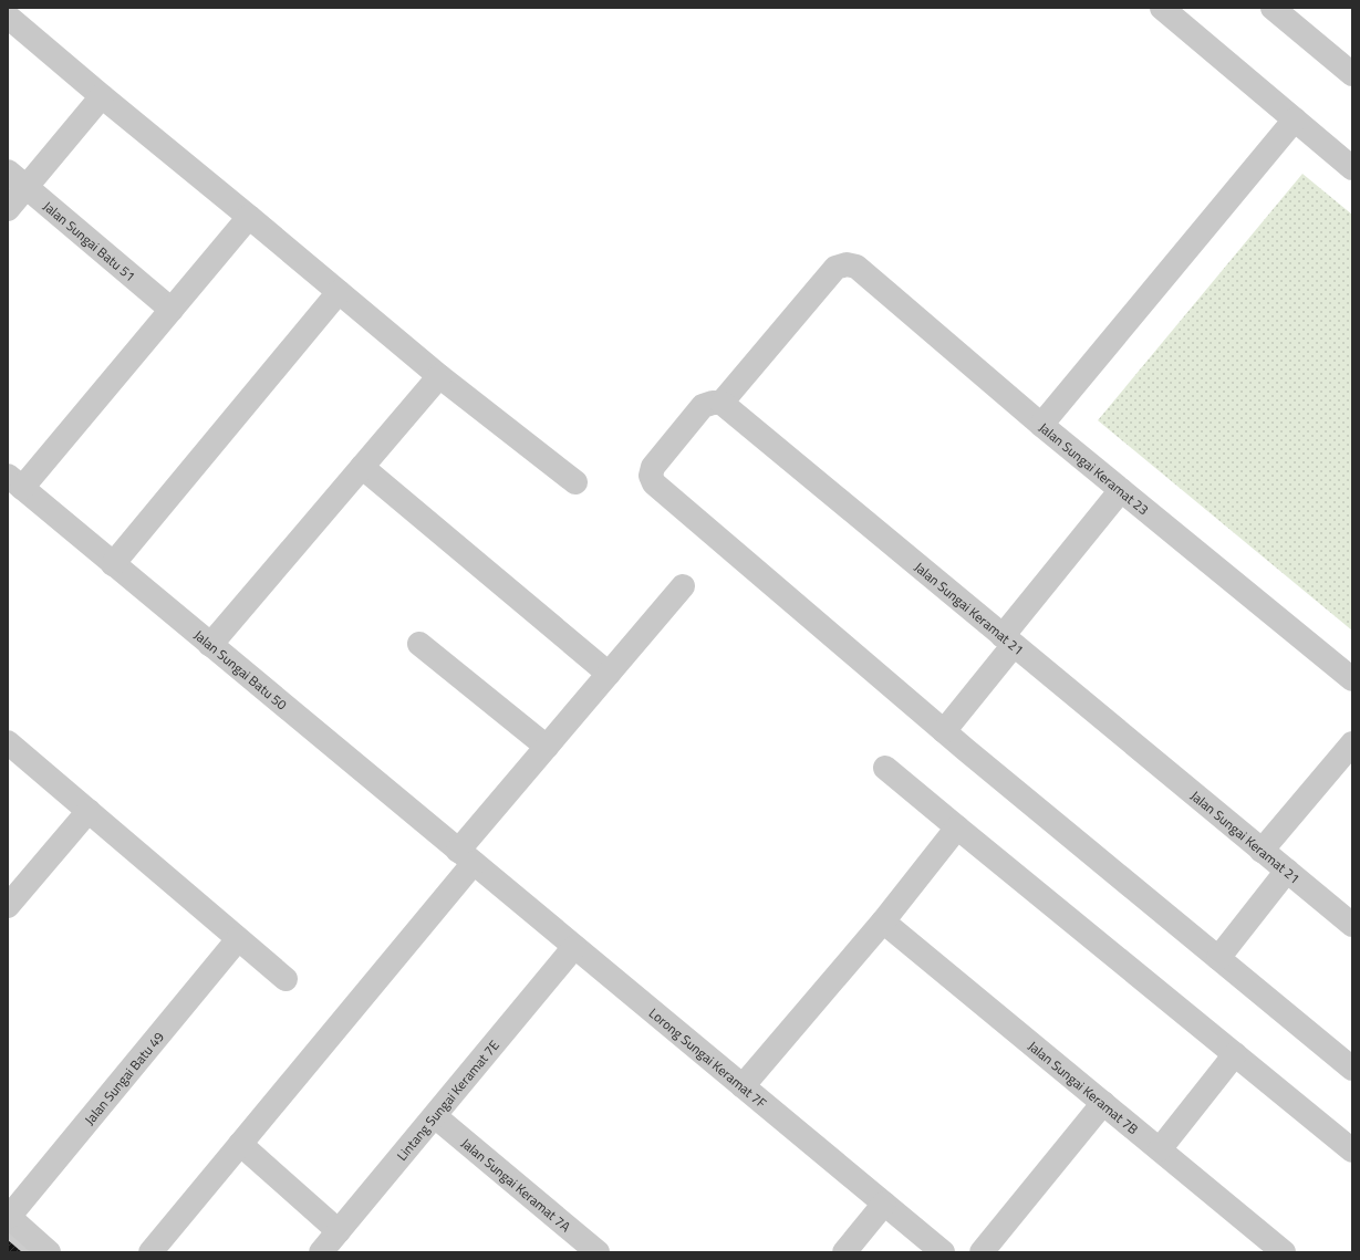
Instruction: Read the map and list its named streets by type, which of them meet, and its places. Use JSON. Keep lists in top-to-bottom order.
{
  "streets": {
    "street": [
      "Jalan Sungai Batu 51",
      "Jalan Sungai Keramat 23",
      "Jalan Sungai Keramat 21",
      "Jalan Sungai Batu 50",
      "Lorong Sungai Keramat 7F",
      "Jalan Sungai Batu 49",
      "Jalan Sungai Keramat 7B",
      "Lintang Sungai Keramat 7E",
      "Jalan Sungai Keramat 7A"
    ]
  },
  "crossings": [
    ["Jalan Sungai Keramat 23", "Jalan Sungai Keramat 21"],
    ["Jalan Sungai Batu 50", "Lorong Sungai Keramat 7F"],
    ["Lorong Sungai Keramat 7F", "Lintang Sungai Keramat 7E"],
    ["Lintang Sungai Keramat 7E", "Jalan Sungai Keramat 7A"]
  ]
}
